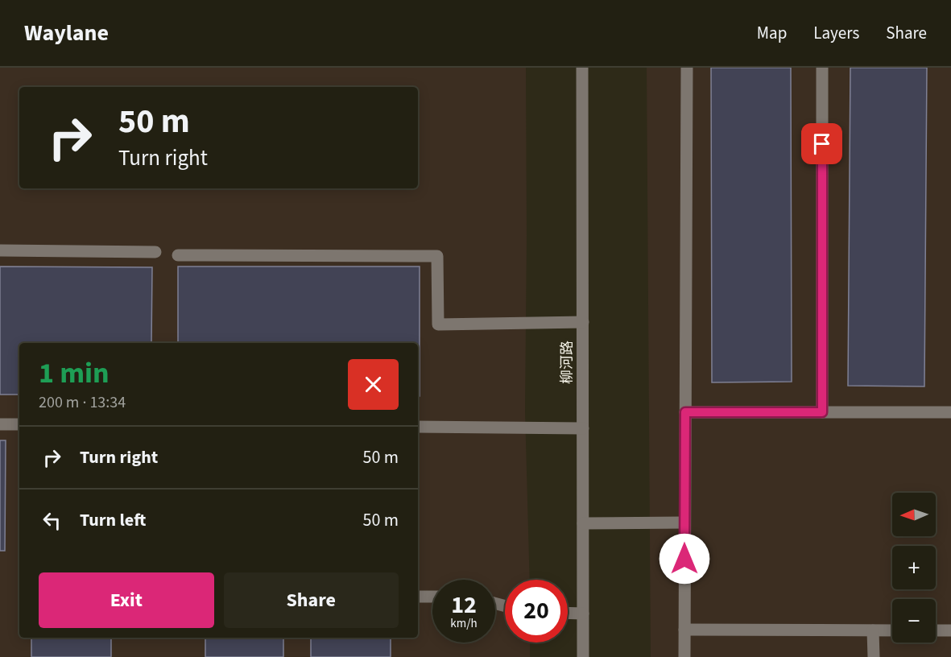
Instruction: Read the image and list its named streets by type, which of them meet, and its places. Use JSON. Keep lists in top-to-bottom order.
{
  "streets": {
    "street": ["柳河路"]
  },
  "north": "left",
  "page": {
    "header": "Waylane",
    "nav": ["Map", "Layers", "Share"],
    "turn": ["50 m", "Turn right"],
    "heading": ["1 min", "200 m · 13:34"],
    "list": [
      {
        "name": "Turn right",
        "value": "50 m"
      },
      {
        "name": "Turn left",
        "value": "50 m"
      }
    ],
    "map_buttons": ["+", "−"],
    "buttons": ["Exit", "Share"],
    "speed": "12 km/h",
    "limit": "20"
  }
}
